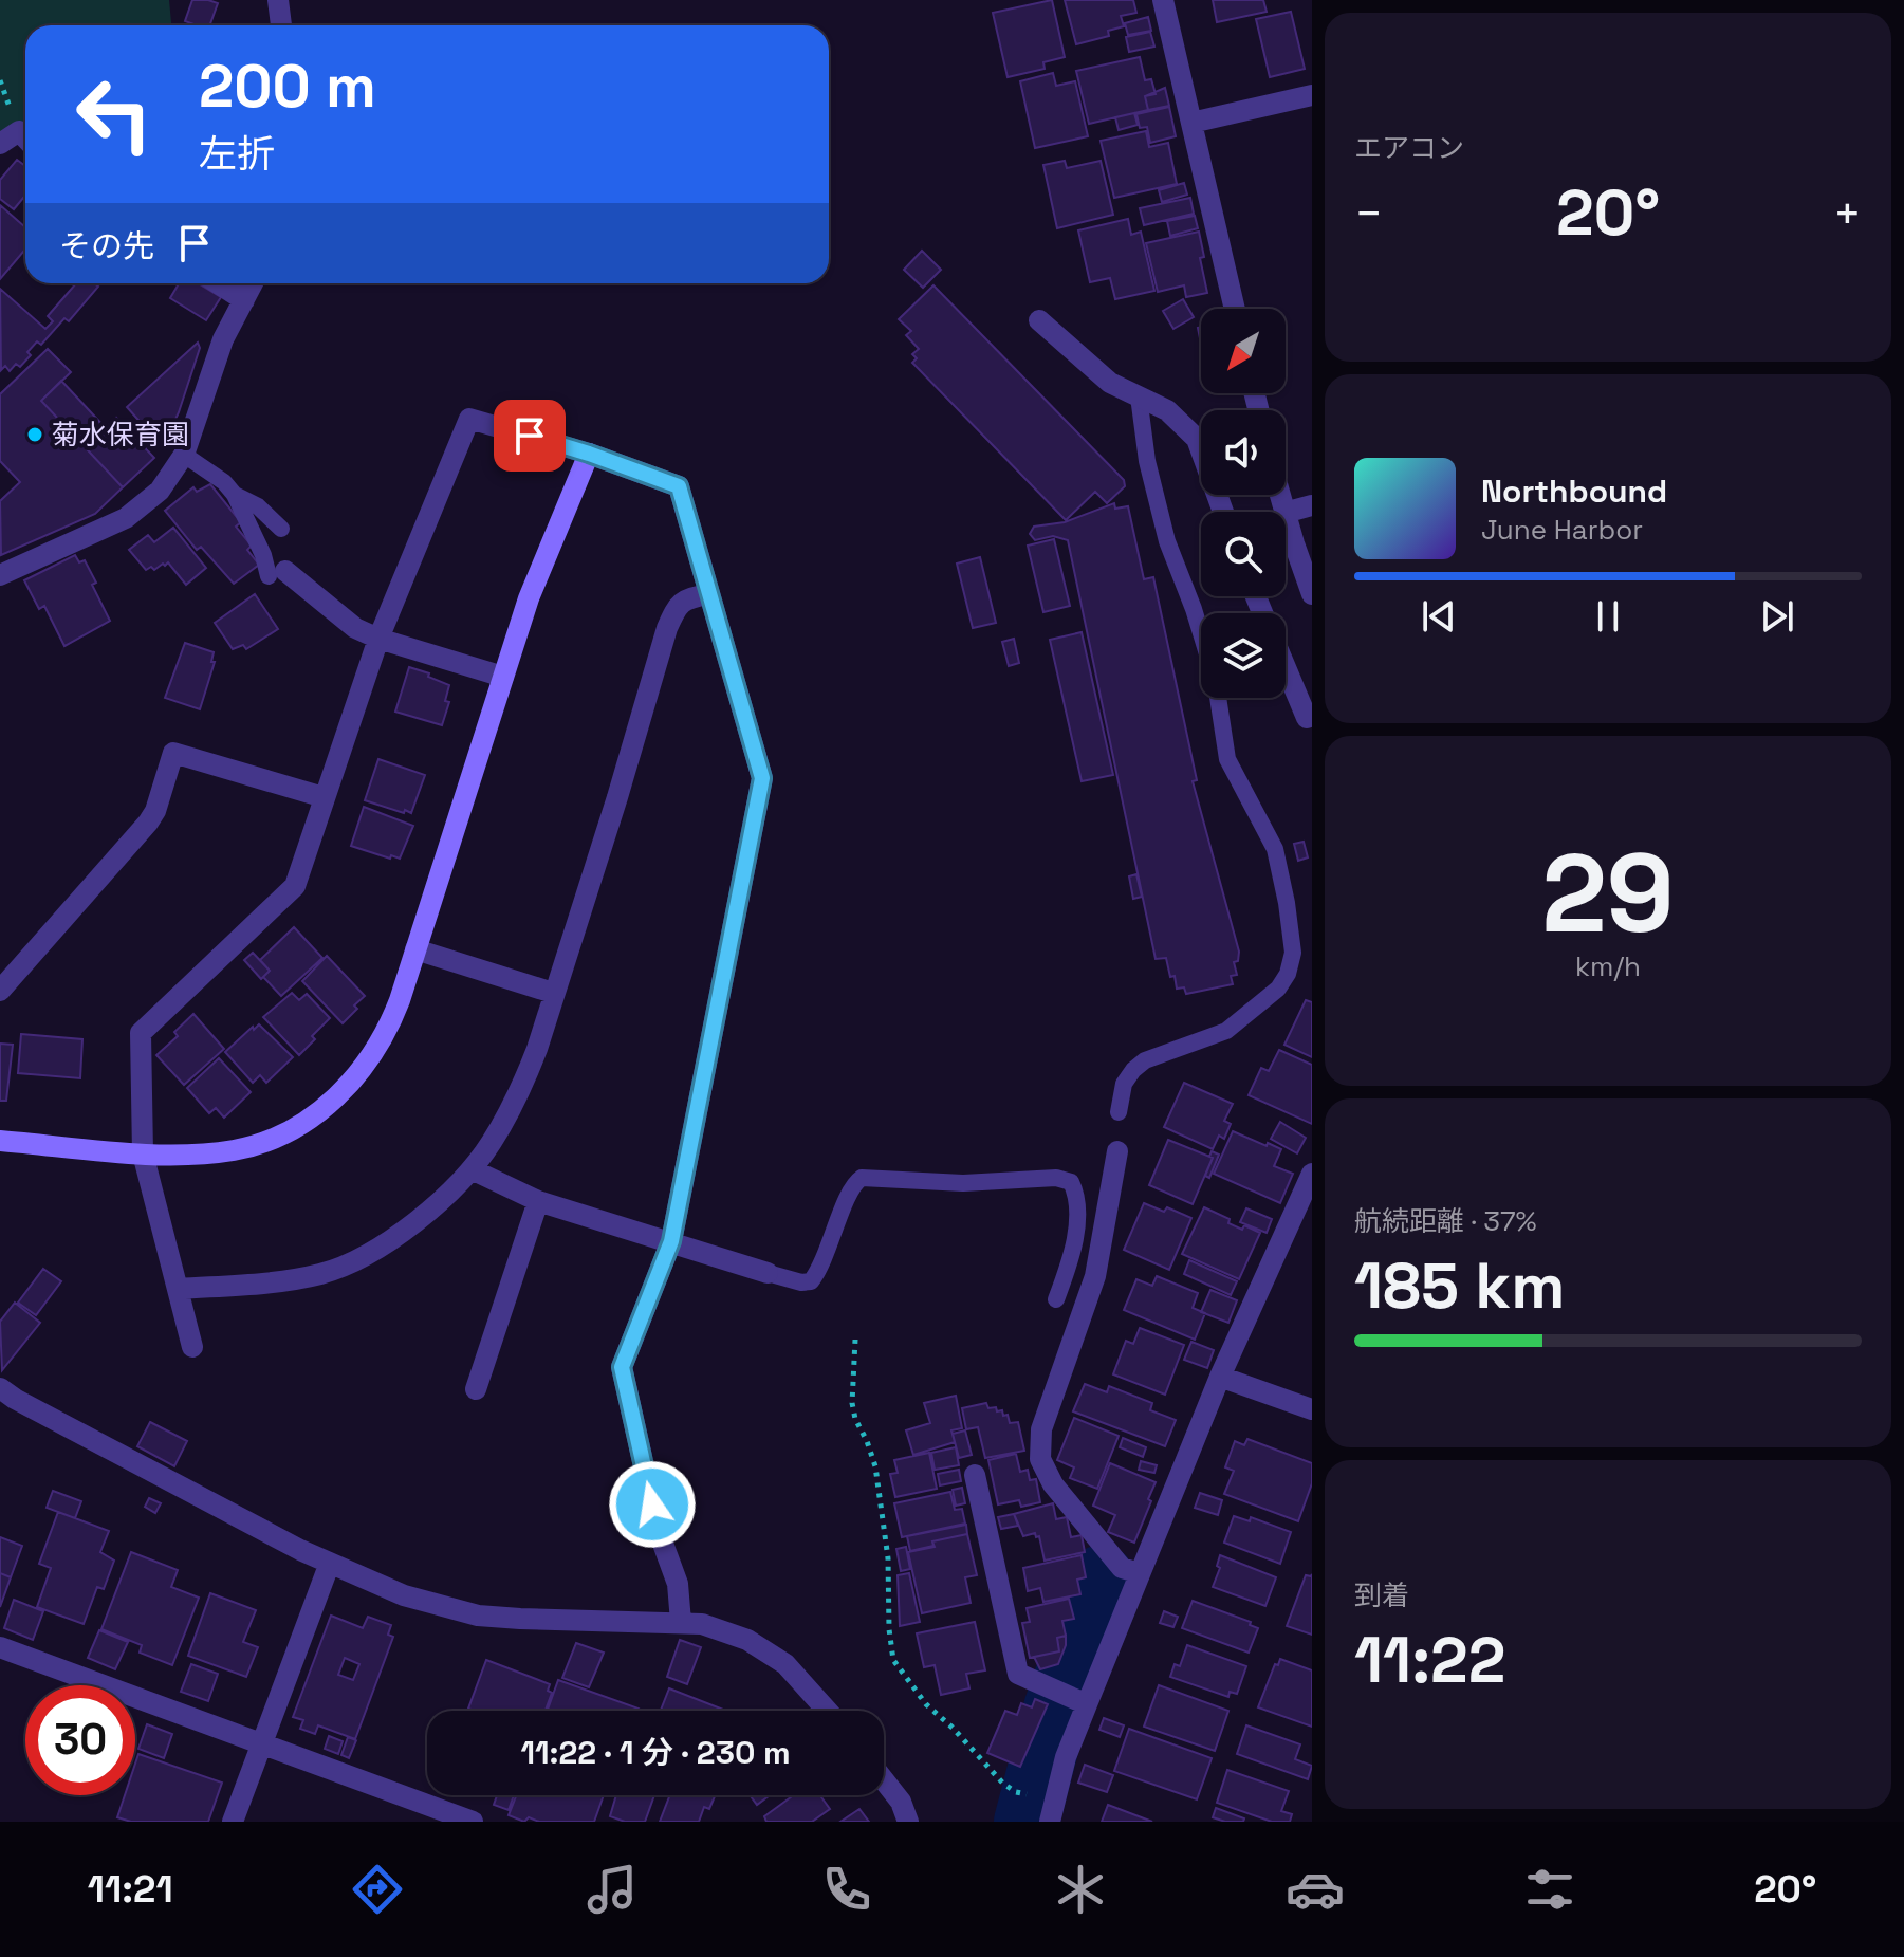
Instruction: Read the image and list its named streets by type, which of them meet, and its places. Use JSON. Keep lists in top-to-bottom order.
{
  "places": ["菊水保育園"],
  "north": "bottom left",
  "page": {
    "tile": [
      "エアコン",
      ["29", "km/h"],
      ["航続距離 · 37%", "185 km"],
      ["到着", "11:22"]
    ],
    "turn": ["200 m", "左折"],
    "heat": ["−", "20°", "+"],
    "then": "その先",
    "song": ["Northbound", "June Harbor"],
    "limit": "30",
    "trip": "11:22 · 1 分 · 230 m",
    "tabs": ["11:21", "20°"]
  }
}
